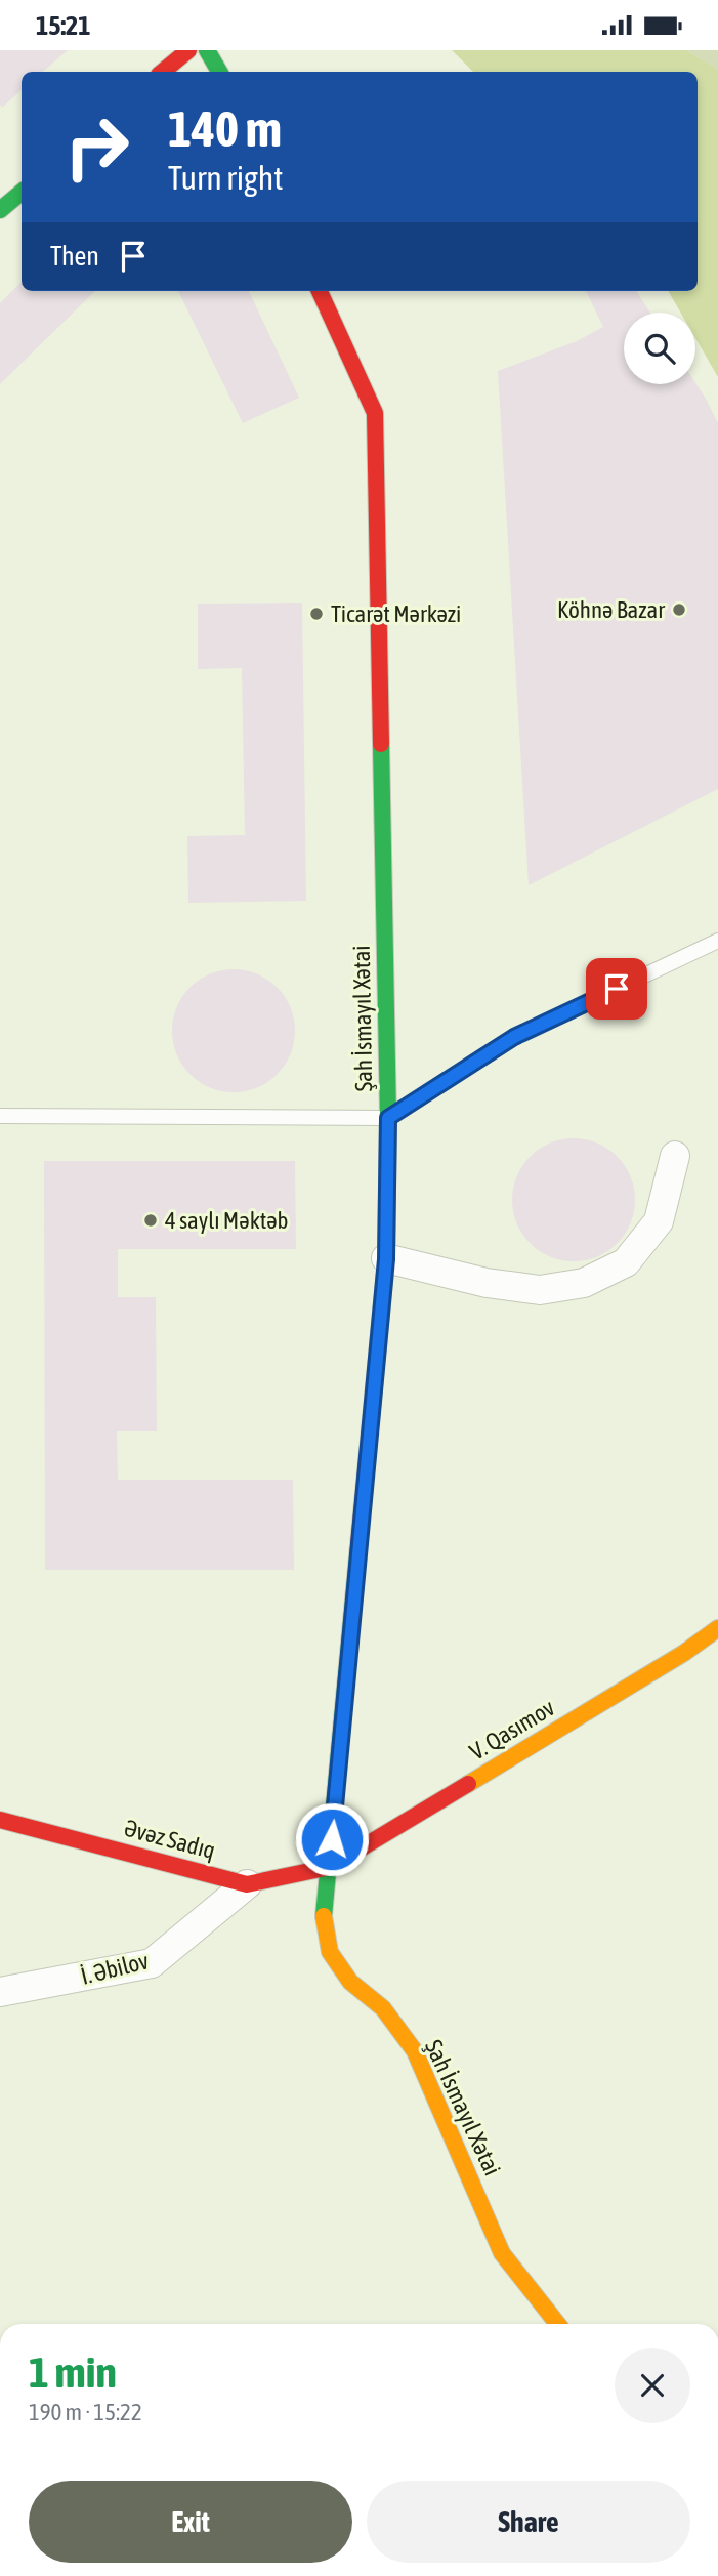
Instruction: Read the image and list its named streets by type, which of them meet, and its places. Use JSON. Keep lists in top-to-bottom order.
{
  "streets": {
    "main road": ["Şah İsmayıl Xətai", "V. Qasımov", "Əvəz Sadıq"],
    "street": ["İ. Əbilov"]
  },
  "crossings": [
    ["Şah İsmayıl Xətai", "V. Qasımov"],
    ["Şah İsmayıl Xətai", "Əvəz Sadıq"],
    ["V. Qasımov", "Əvəz Sadıq"],
    ["Əvəz Sadıq", "İ. Əbilov"]
  ],
  "places": ["Köhnə Bazar", "Ticarət Mərkəzi", "4 saylı Məktəb"],
  "page": {
    "status": "15:21",
    "turn": ["140 m", "Turn right"],
    "then": "Then",
    "heading": ["1 min", "190 m · 15:22"],
    "buttons": ["Exit", "Share"]
  }
}
